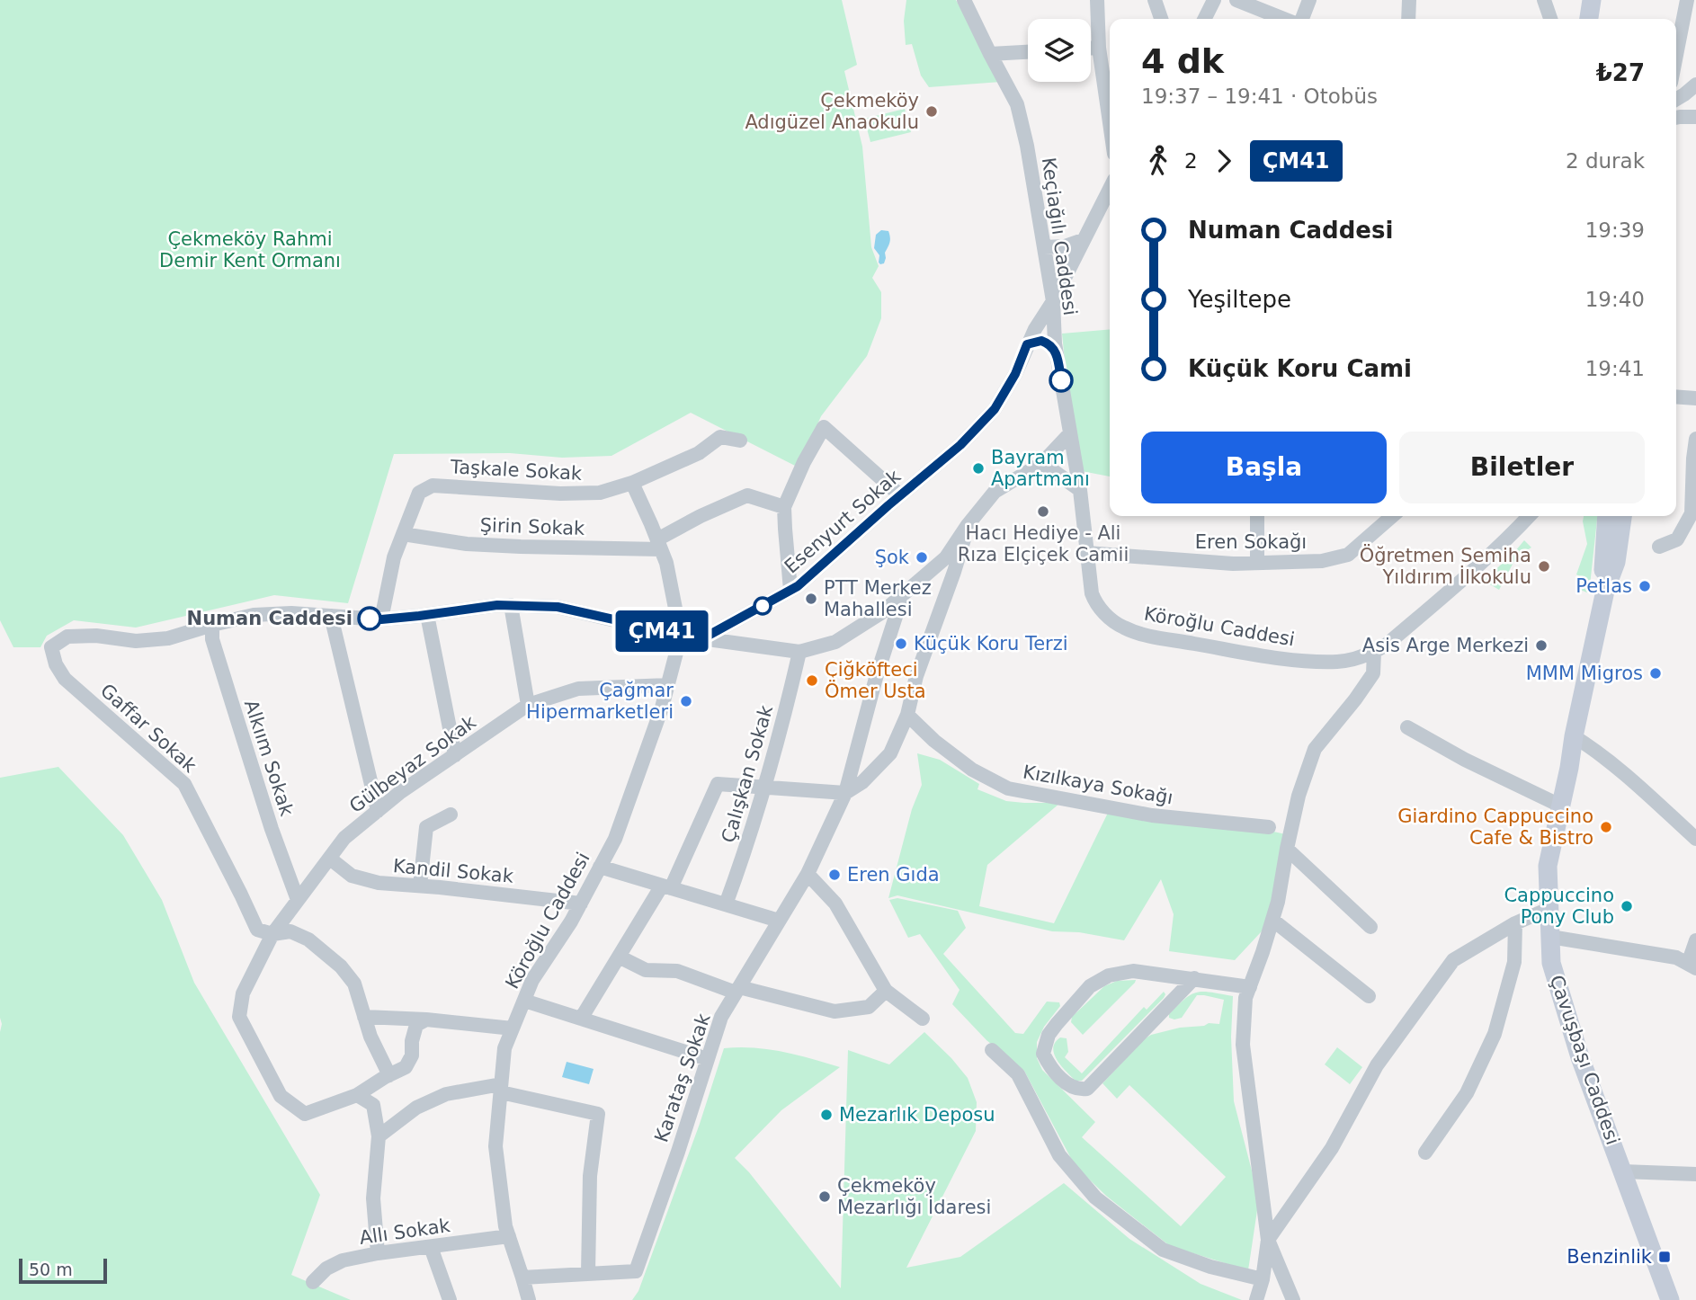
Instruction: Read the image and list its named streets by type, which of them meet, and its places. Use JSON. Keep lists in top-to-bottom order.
{
  "streets": {
    "main road": ["Çavuşbaşı Caddesi"],
    "street": [
      "Keçiağılı Caddesi",
      "Taşkale Sokak",
      "Esenyurt Sokak",
      "Şirin Sokak",
      "Eren Sokağı",
      "Köroğlu Caddesi",
      "Gaffar Sokak",
      "Alkıım Sokak",
      "Gülbeyaz Sokak",
      "Çalışkan Sokak",
      "Kızılkaya Sokağı",
      "Kandil Sokak",
      "Karataş Sokak",
      "Allı Sokak"
    ]
  },
  "crossings": [
    ["Keçiağılı Caddesi", "Esenyurt Sokak"],
    ["Keçiağılı Caddesi", "Köroğlu Caddesi"],
    ["Taşkale Sokak", "Şirin Sokak"],
    ["Taşkale Sokak", "Köroğlu Caddesi"],
    ["Şirin Sokak", "Köroğlu Caddesi"],
    ["Eren Sokağı", "Köroğlu Caddesi"],
    ["Köroğlu Caddesi", "Gülbeyaz Sokak"],
    ["Köroğlu Caddesi", "Kandil Sokak"],
    ["Köroğlu Caddesi", "Allı Sokak"],
    ["Gaffar Sokak", "Alkıım Sokak"],
    ["Gaffar Sokak", "Gülbeyaz Sokak"],
    ["Alkıım Sokak", "Gülbeyaz Sokak"],
    ["Gülbeyaz Sokak", "Kandil Sokak"]
  ],
  "parks": ["Çekmeköy Rahmi Demir Kent Ormanı"],
  "places": {
    "other": [
      "Çekmeköy Adıgüzel Anaokulu",
      "Bayram Apartmanı",
      "Hacı Hediye - Ali Rıza Elçiçek Camii",
      "Şok",
      "Öğretmen Semiha Yıldırım İlkokulu",
      "Petlas",
      "PTT Merkez Mahallesi",
      "Numan Caddesi",
      "Küçük Koru Terzi",
      "Asis Arge Merkezi",
      "MMM Migros",
      "Çiğköfteci Ömer Usta",
      "Çağmar Hipermarketleri",
      "Giardino Cappuccino Cafe & Bistro",
      "Eren Gıda",
      "Cappuccino Pony Club",
      "Mezarlık Deposu",
      "Çekmeköy Mezarlığı İdaresi"
    ],
    "transit": ["Benzinlik"]
  },
  "lines": ["bus line ÇM41"],
  "scale_bar": "50 m",
  "page": {
    "on_map": "ÇM41",
    "heading": ["4 dk", "19:37 – 19:41 · Otobüs", "₺27"],
    "legs": ["2", "ÇM41", "2 durak"],
    "list": [
      {
        "name": "Numan Caddesi",
        "value": "19:39"
      },
      {
        "name": "Yeşiltepe",
        "value": "19:40"
      },
      {
        "name": "Küçük Koru Cami",
        "value": "19:41"
      }
    ],
    "buttons": ["Başla", "Biletler"],
    "scale": "50 m"
  }
}
